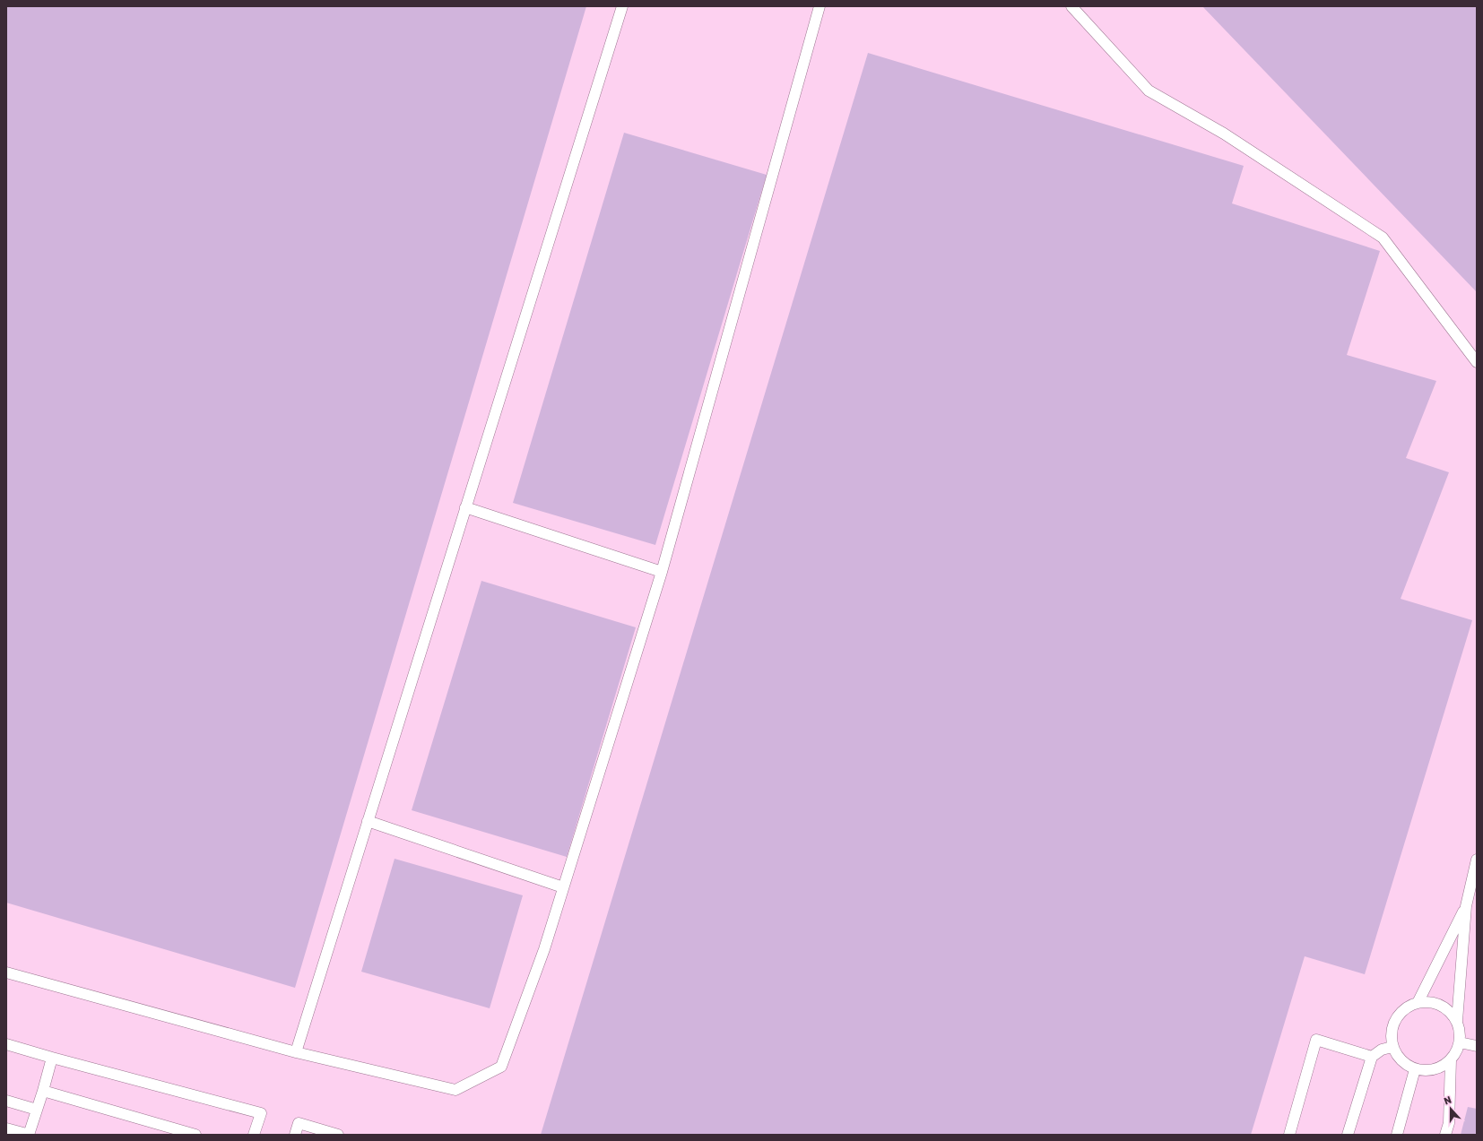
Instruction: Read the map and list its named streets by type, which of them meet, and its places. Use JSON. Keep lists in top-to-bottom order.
{
  "north": "top"
}
